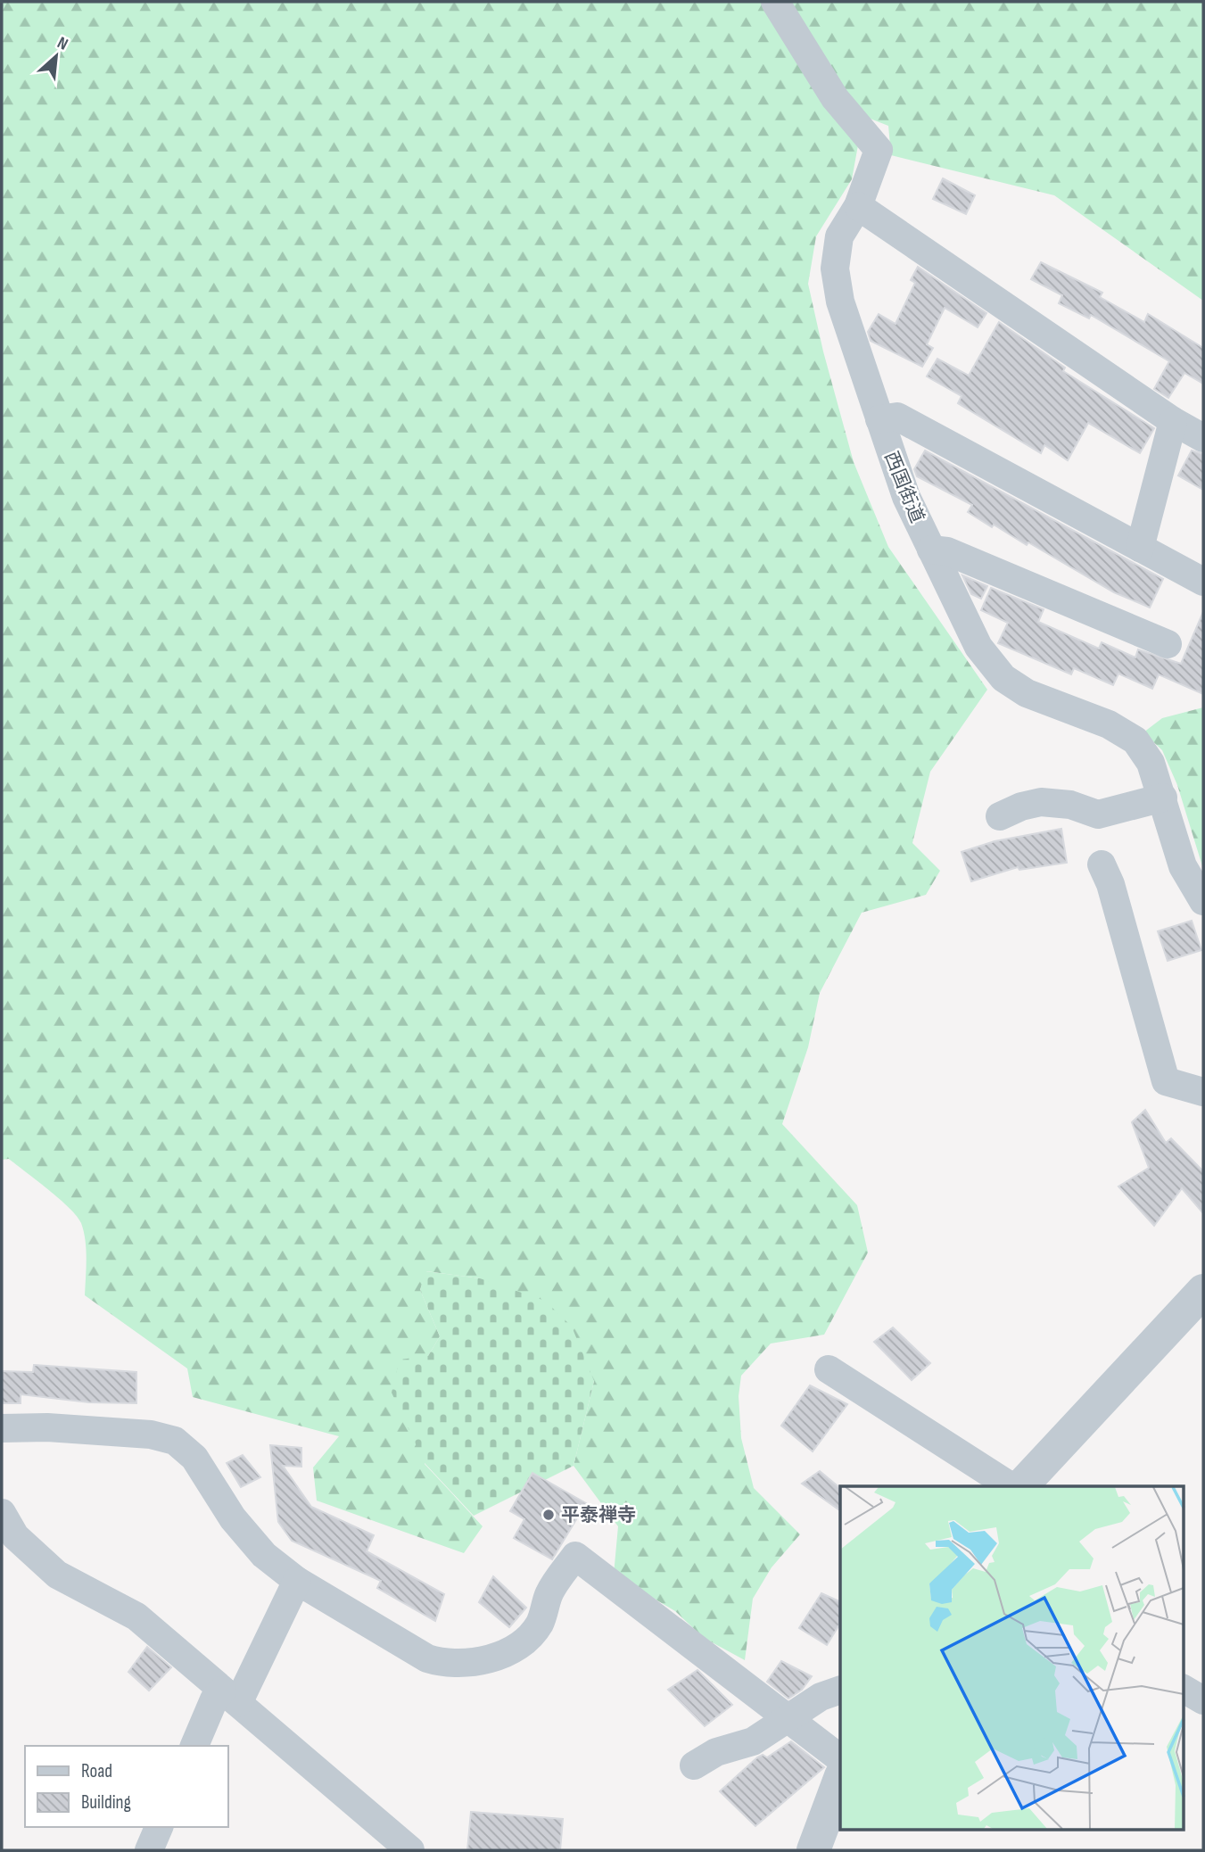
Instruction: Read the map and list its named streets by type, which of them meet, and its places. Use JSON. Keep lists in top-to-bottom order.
{
  "streets": {
    "street": ["西国街道"]
  },
  "places": ["平泰禅寺"],
  "legend": ["Road", "Building"],
  "north": "top right"
}
